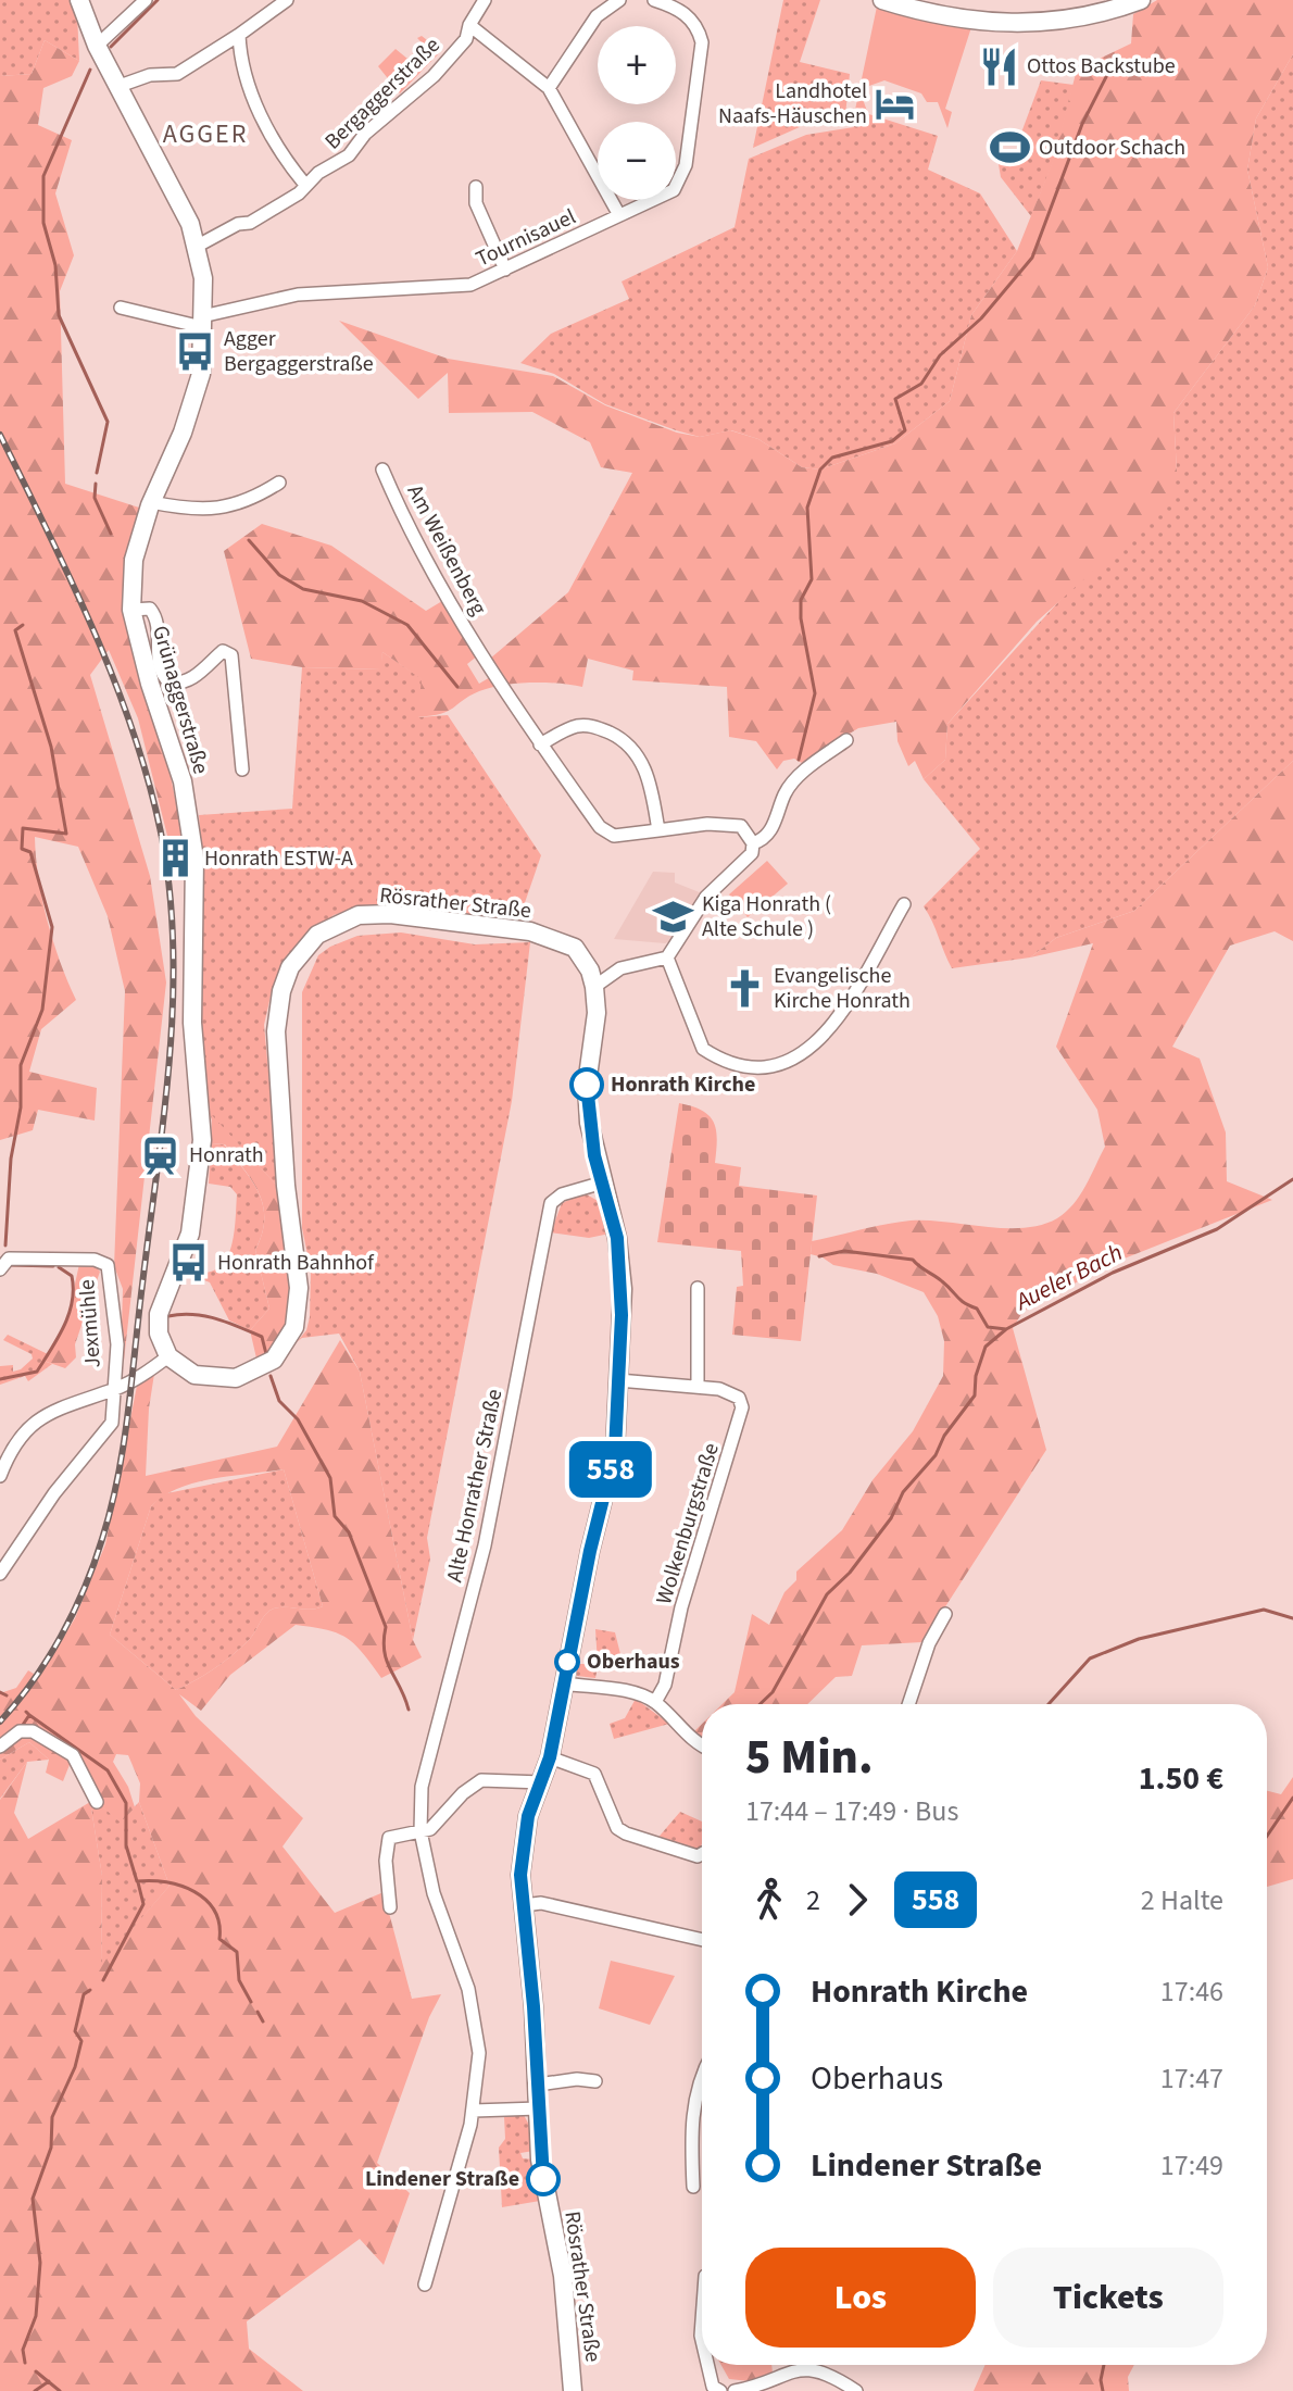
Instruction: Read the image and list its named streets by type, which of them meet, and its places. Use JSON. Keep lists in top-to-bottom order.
{
  "streets": {
    "street": [
      "Bergaggerstraße",
      "Tournisauel",
      "Am Weißenberg",
      "Grünaggerstraße",
      "Rösrather Straße",
      "Jexmühle",
      "Alte Honrather Straße",
      "Wolkenburgstraße"
    ]
  },
  "crossings": [
    ["Bergaggerstraße", "Grünaggerstraße"],
    ["Tournisauel", "Grünaggerstraße"],
    ["Grünaggerstraße", "Rösrather Straße"],
    ["Grünaggerstraße", "Jexmühle"],
    ["Rösrather Straße", "Jexmühle"],
    ["Rösrather Straße", "Alte Honrather Straße"],
    ["Rösrather Straße", "Wolkenburgstraße"]
  ],
  "districts": ["AGGER"],
  "water": ["Aueler Bach"],
  "places": {
    "restaurant": ["Ottos Backstube"],
    "hotel": ["Landhotel Naafs-Häuschen"],
    "sports": ["Outdoor Schach"],
    "bus stop": ["Agger Bergaggerstraße", "Honrath Bahnhof"],
    "building": ["Honrath ESTW-A"],
    "school or university": ["Kiga Honrath ( Alte Schule )"],
    "church": ["Evangelische Kirche Honrath"],
    "other": ["Honrath Kirche", "Oberhaus", "Lindener Straße"],
    "station": ["Honrath"]
  },
  "lines": ["bus line 558"],
  "page": {
    "on_map": "558",
    "map_buttons": ["+", "−"],
    "heading": ["5 Min.", "17:44 – 17:49 · Bus", "1.50 €"],
    "legs": ["2", "558", "2 Halte"],
    "list": [
      {
        "name": "Honrath Kirche",
        "value": "17:46"
      },
      {
        "name": "Oberhaus",
        "value": "17:47"
      },
      {
        "name": "Lindener Straße",
        "value": "17:49"
      }
    ],
    "buttons": ["Los", "Tickets"]
  }
}
